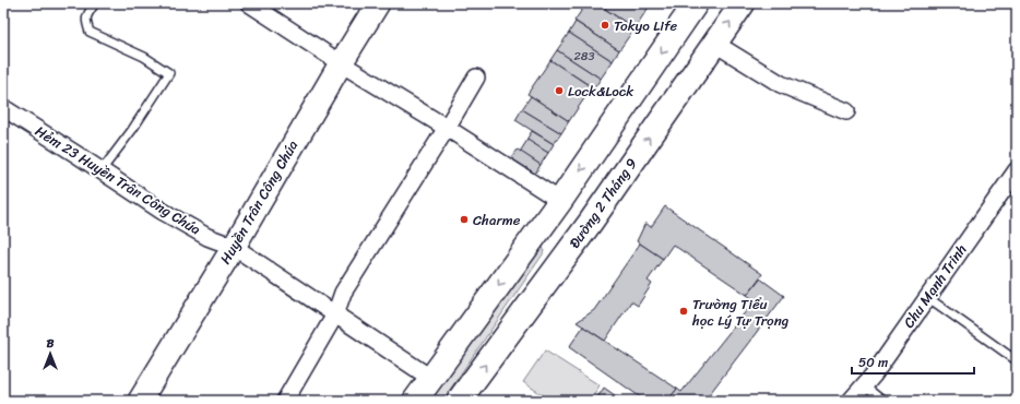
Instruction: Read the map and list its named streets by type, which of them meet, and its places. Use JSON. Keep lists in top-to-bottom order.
{
  "streets": {
    "main road": ["Đường 2 Tháng 9"],
    "street": ["Hẻm 23 Huyền Trân Công Chúa", "Huyền Trân Công Chúa", "Chu Mạnh Trinh"]
  },
  "crossings": [
    ["Hẻm 23 Huyền Trân Công Chúa", "Huyền Trân Công Chúa"]
  ],
  "places": [
    "Tokyo Life",
    "Lock&Lock",
    "Charme",
    "Trường Tiểu học Lý Tự Trọng"
  ],
  "house_numbers": ["283"],
  "scale_bar": "50 m",
  "north": "top"
}
